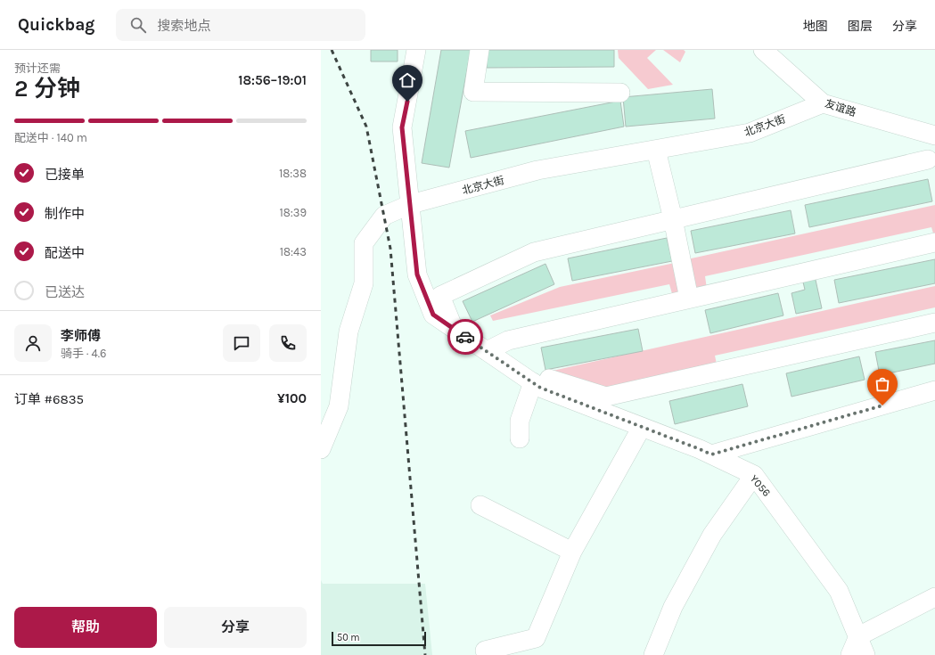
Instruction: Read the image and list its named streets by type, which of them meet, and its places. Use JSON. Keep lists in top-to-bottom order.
{
  "streets": {
    "street": ["友谊路", "北京大街", "Y056"]
  },
  "crossings": [
    ["友谊路", "北京大街"],
    ["北京大街", "Y056"]
  ],
  "scale_bar": "50 m",
  "page": {
    "header": "Quickbag",
    "search": "搜索地点",
    "nav": ["地图", "图层", "分享"],
    "heading": ["2 分钟", "预计还需", "18:56–19:01"],
    "panel": [
      "李师傅",
      "骑手 · 4.6",
      "订单 #6835",
      "¥100"
    ],
    "bar": "配送中 · 140 m",
    "list": [
      ["已接单", "18:38"],
      ["制作中", "18:39"],
      ["配送中", "18:43"],
      "已送达"
    ],
    "buttons": ["帮助", "分享"],
    "scale": "50 m"
  }
}
